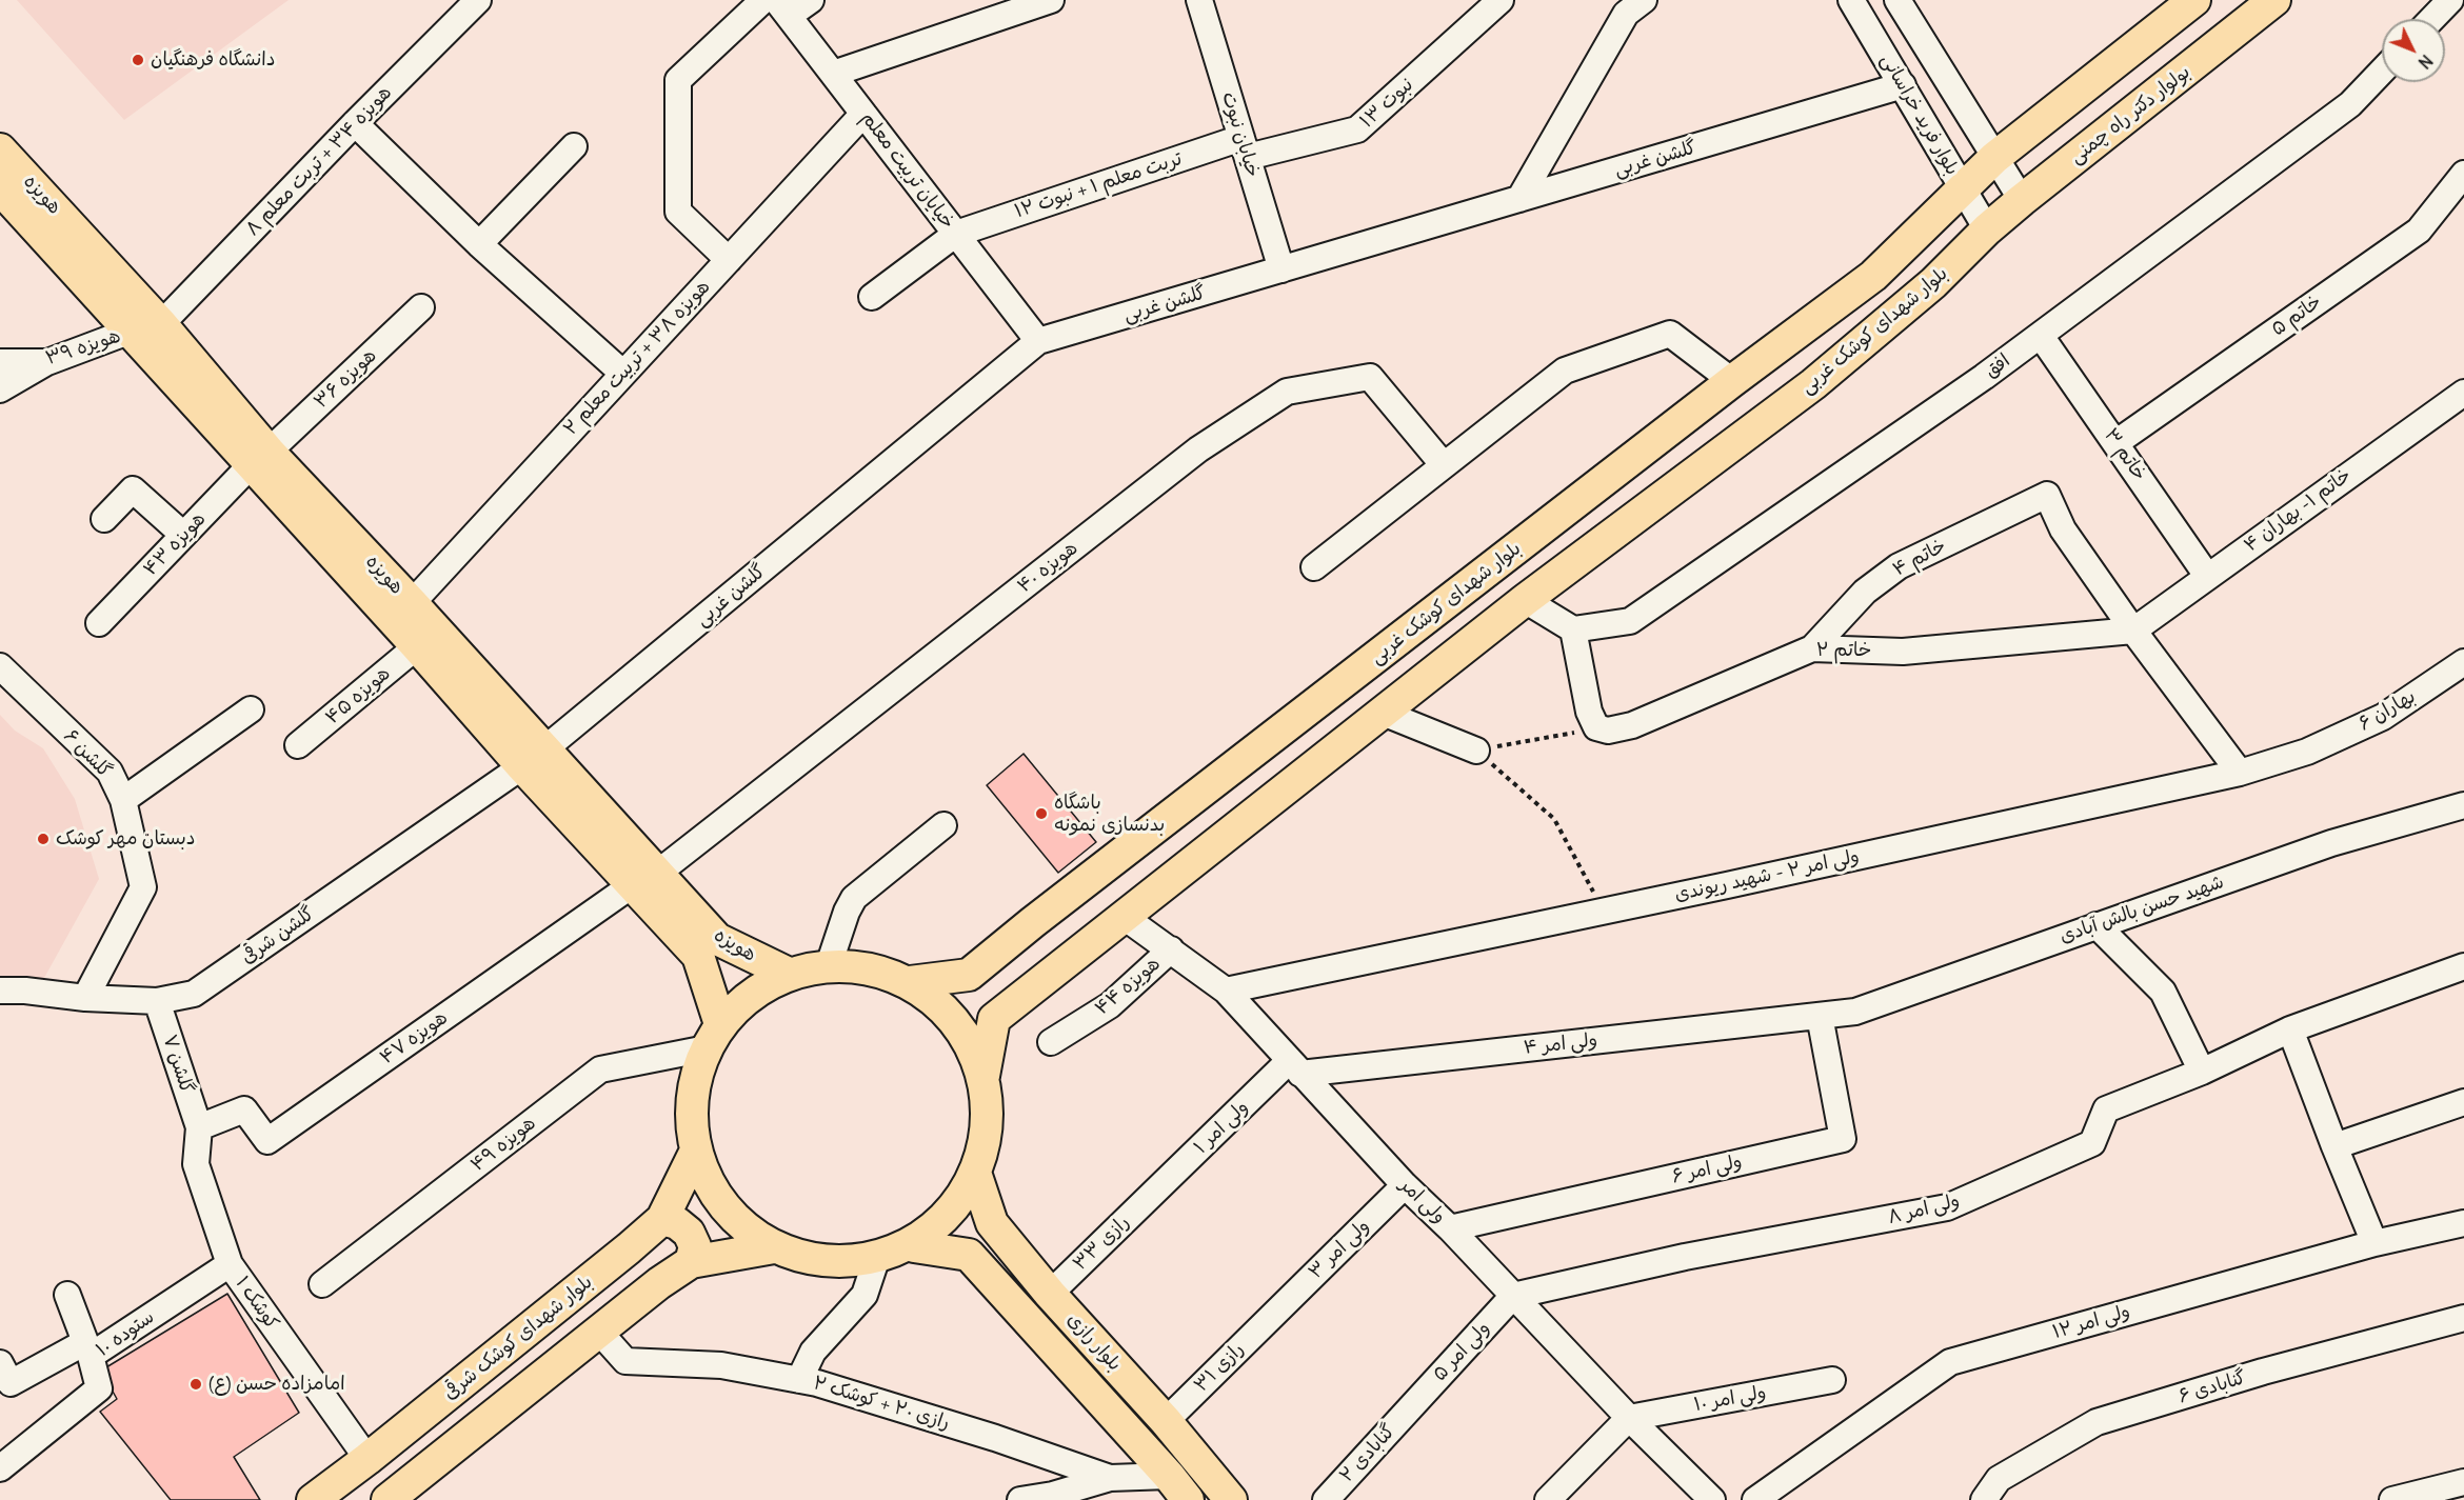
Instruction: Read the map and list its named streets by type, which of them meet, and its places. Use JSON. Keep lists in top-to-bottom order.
{
  "streets": {
    "main road": [
      "بولوار دکتر راه چمنی",
      "هویزه",
      "بلوار شهدای کوشک غربی",
      "بلوار شهدای کوشک شرقی",
      "بلوار رازی"
    ],
    "street": [
      "نبوت ۱۳",
      "بلوار فرید خراسانی",
      "خیابان نبوت",
      "گلشن غربی",
      "هویزه ۳۴ + تربت معلم ۸",
      "خیایان تربیت معلم",
      "تربت معلم ۱ + نبوت ۱۲",
      "خاتم ۵",
      "هویزه ۳۹",
      "هویزه ۳۸ + تربیت معلم ۲",
      "افق",
      "هویزه ۳۶",
      "خاتم ۳",
      "خاتم ۱- بهاران ۴",
      "هویزه ۴۳",
      "خاتم ۴",
      "هویزه ۴۰",
      "خاتم ۲",
      "هویزه ۴۵",
      "بهاران ۶",
      "گلشن ۶",
      "ولی امر ۲ - شهید ریوندی",
      "شهید حسن بالش آبادی",
      "گلشن شرقی",
      "هویزه ۴۴",
      "هویزه ۴۷",
      "ولی امر ۴",
      "گلشن ۷",
      "ولی امر ۱",
      "هویزه ۴۹",
      "ولی امر ۶",
      "ولی امر",
      "ولی امر ۸",
      "رازی ۳۳",
      "ولی امر ۳",
      "کوشک ۱",
      "ولی امر ۱۲",
      "ستوده ۱۰",
      "ولی امر ۵",
      "رازی ۳۱",
      "گنابادی ۶",
      "ولی امر ۱۰",
      "رازی ۲۰ + کوشک ۲",
      "گنابادی ۲"
    ]
  },
  "crossings": [
    ["نبوت ۱۳", "خیابان نبوت"],
    ["نبوت ۱۳", "تربت معلم ۱ + نبوت ۱۲"],
    ["بلوار فرید خراسانی", "بولوار دکتر راه چمنی"],
    ["بلوار فرید خراسانی", "گلشن غربی"],
    ["بلوار فرید خراسانی", "بلوار شهدای کوشک غربی"],
    ["بولوار دکتر راه چمنی", "بلوار شهدای کوشک غربی"],
    ["خیابان نبوت", "گلشن غربی"],
    ["خیابان نبوت", "تربت معلم ۱ + نبوت ۱۲"],
    ["گلشن غربی", "خیایان تربیت معلم"],
    ["گلشن غربی", "هویزه"],
    ["گلشن غربی", "گلشن شرقی"],
    ["هویزه ۳۴ + تربت معلم ۸", "هویزه"],
    ["خیایان تربیت معلم", "تربت معلم ۱ + نبوت ۱۲"],
    ["خیایان تربیت معلم", "هویزه ۳۸ + تربیت معلم ۲"],
    ["هویزه", "هویزه ۳۹"],
    ["هویزه", "هویزه ۳۸ + تربیت معلم ۲"],
    ["هویزه", "هویزه ۳۶"],
    ["هویزه", "هویزه ۴۳"],
    ["هویزه", "هویزه ۴۰"],
    ["هویزه", "هویزه ۴۵"],
    ["هویزه", "گلشن شرقی"],
    ["هویزه", "هویزه ۴۷"],
    ["هویزه", "هویزه ۴۹"],
    ["خاتم ۵", "خاتم ۳"],
    ["بلوار شهدای کوشک غربی", "ولی امر"],
    ["افق", "خاتم ۳"],
    ["هویزه ۳۶", "هویزه ۴۳"],
    ["خاتم ۳", "خاتم ۱- بهاران ۴"],
    ["خاتم ۱- بهاران ۴", "خاتم ۴"],
    ["خاتم ۱- بهاران ۴", "خاتم ۲"],
    ["خاتم ۴", "خاتم ۲"],
    ["هویزه ۴۰", "هویزه ۴۷"],
    ["بهاران ۶", "ولی امر ۲ - شهید ریوندی"],
    ["گلشن ۶", "گلشن شرقی"],
    ["ولی امر ۲ - شهید ریوندی", "ولی امر"],
    ["شهید حسن بالش آبادی", "ولی امر ۴"],
    ["شهید حسن بالش آبادی", "ولی امر ۶"],
    ["گلشن شرقی", "گلشن ۷"],
    ["هویزه ۴۴", "ولی امر"],
    ["هویزه ۴۷", "گلشن ۷"],
    ["هویزه ۴۷", "کوشک ۱"],
    ["ولی امر ۴", "ولی امر ۱"],
    ["ولی امر ۴", "ولی امر ۶"],
    ["ولی امر ۴", "ولی امر"],
    ["گلشن ۷", "کوشک ۱"],
    ["ولی امر ۱", "ولی امر"],
    ["ولی امر ۱", "رازی ۳۳"],
    ["ولی امر ۶", "ولی امر"],
    ["ولی امر", "ولی امر ۸"],
    ["ولی امر", "ولی امر ۳"],
    ["ولی امر", "ولی امر ۵"],
    ["ولی امر", "ولی امر ۱۰"],
    ["ولی امر ۸", "ولی امر ۵"],
    ["رازی ۳۳", "بلوار رازی"],
    ["ولی امر ۳", "رازی ۳۱"],
    ["کوشک ۱", "ستوده ۱۰"],
    ["کوشک ۱", "بلوار شهدای کوشک شرقی"],
    ["بلوار رازی", "رازی ۳۱"],
    ["بلوار رازی", "رازی ۲۰ + کوشک ۲"],
    ["ولی امر ۵", "گنابادی ۲"]
  ],
  "places": [
    "دانشگاه فرهنگیان",
    "باشگاه بدنسازی نمونه",
    "دبستان مهر کوشک",
    "امامزاده حسن (ع)"
  ],
  "north": "bottom right"
}
